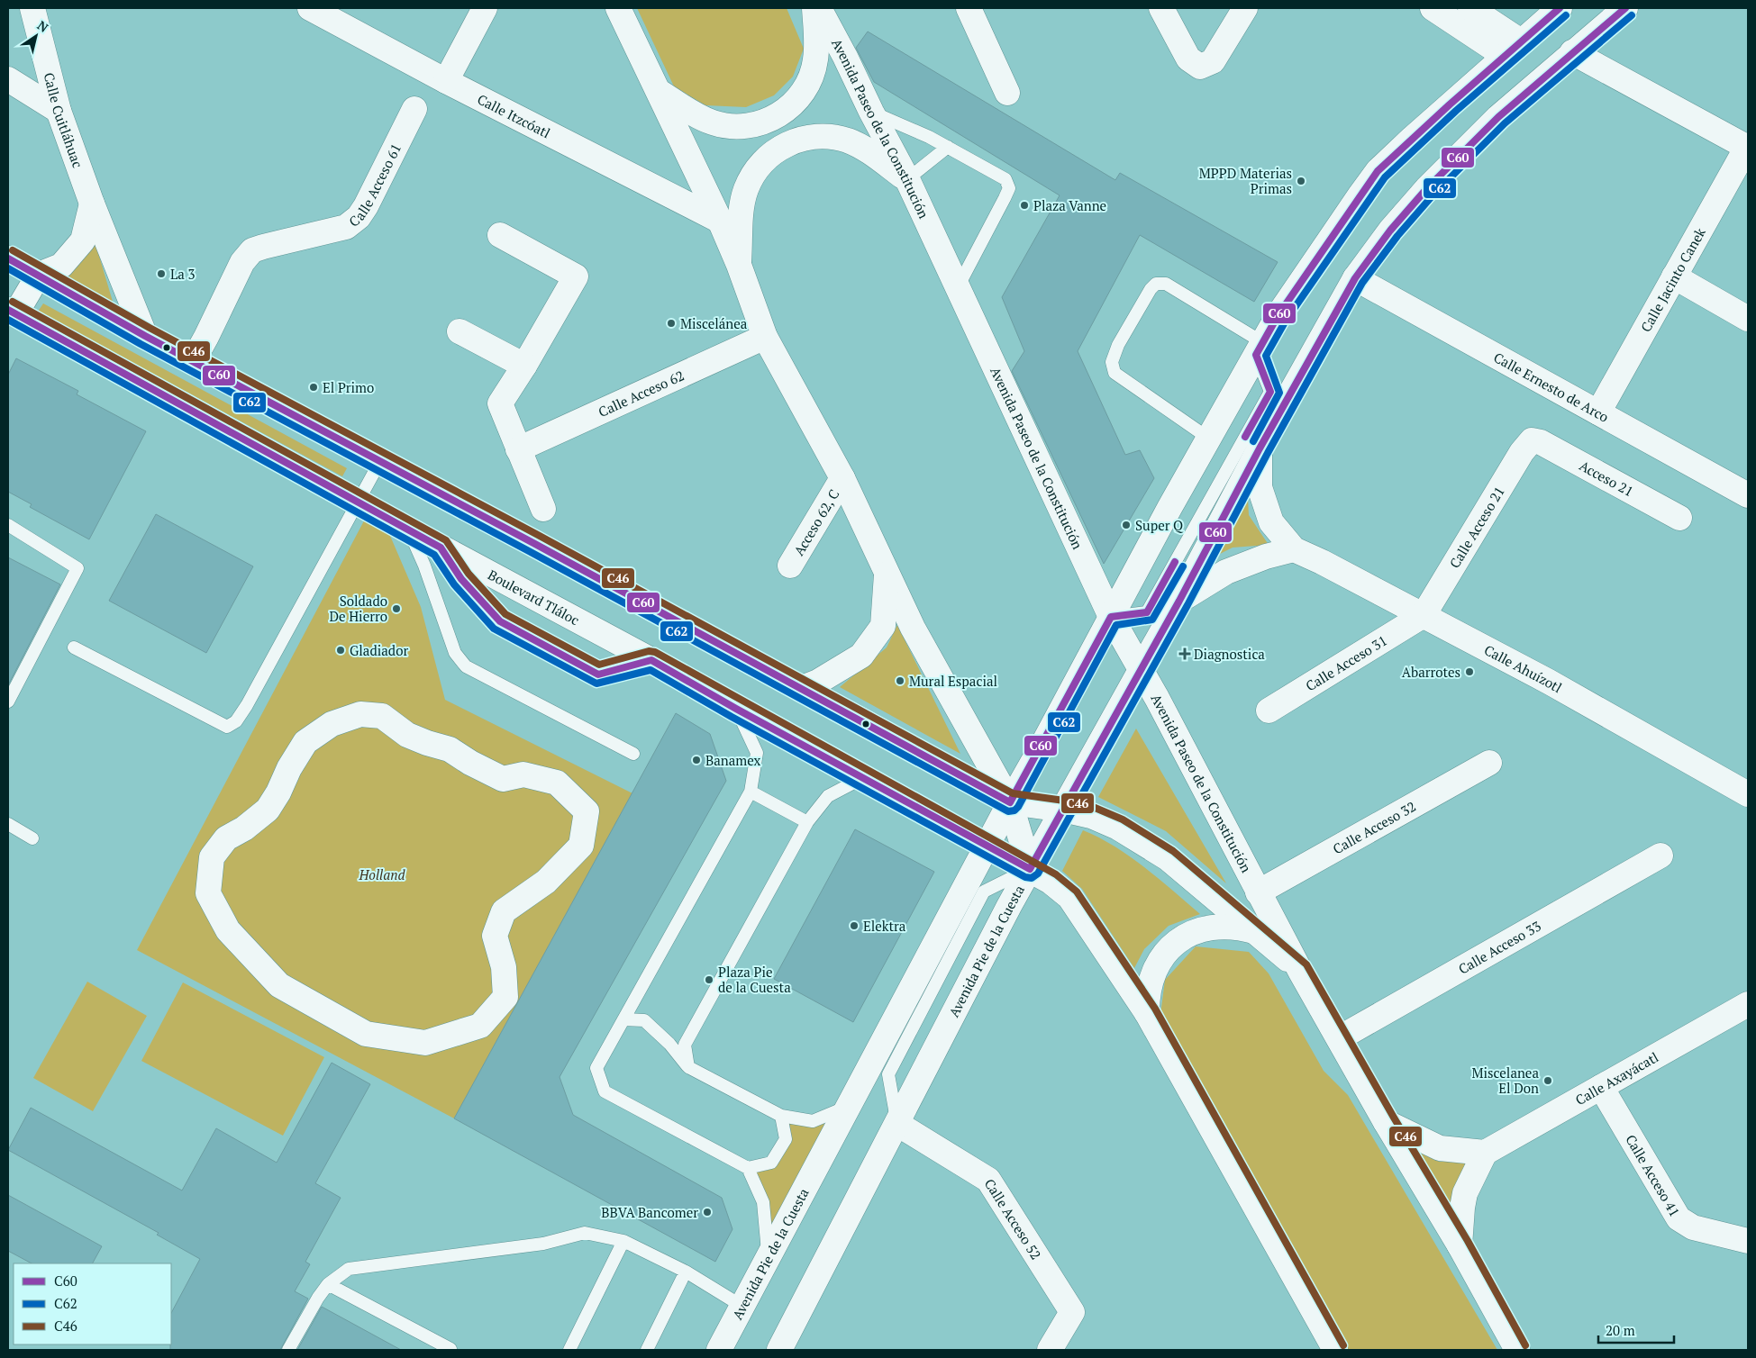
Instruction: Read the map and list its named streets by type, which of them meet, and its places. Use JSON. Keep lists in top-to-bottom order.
{
  "streets": {
    "street": [
      "Calle Itzcóatl",
      "Calle Cuitláhuac",
      "Avenida Paseo de la Constitución",
      "Calle Acceso 61",
      "Calle Jacinto Canek",
      "Calle Ernesto de Arco",
      "Calle Acceso 62",
      "Acceso 21",
      "Acceso 62, C",
      "Calle Acceso 21",
      "Boulevard Tláloc",
      "Calle Acceso 31",
      "Calle Ahuízotl",
      "Calle Acceso 32",
      "Calle Acceso 33",
      "Avenida Pie de la Cuesta",
      "Calle Axayácatl",
      "Calle Acceso 41",
      "Calle Acceso 52"
    ]
  },
  "crossings": [
    ["Avenida Paseo de la Constitución", "Calle Acceso 32"],
    ["Avenida Paseo de la Constitución", "Calle Acceso 33"],
    ["Avenida Paseo de la Constitución", "Avenida Pie de la Cuesta"],
    ["Calle Jacinto Canek", "Calle Ernesto de Arco"],
    ["Calle Ernesto de Arco", "Avenida Pie de la Cuesta"],
    ["Acceso 21", "Calle Acceso 21"],
    ["Calle Acceso 21", "Calle Acceso 31"],
    ["Calle Acceso 21", "Calle Ahuízotl"],
    ["Boulevard Tláloc", "Avenida Pie de la Cuesta"],
    ["Calle Acceso 31", "Calle Ahuízotl"],
    ["Calle Ahuízotl", "Avenida Pie de la Cuesta"],
    ["Avenida Pie de la Cuesta", "Calle Acceso 52"],
    ["Calle Axayácatl", "Calle Acceso 41"]
  ],
  "parks": ["Holland"],
  "places": {
    "other": [
      "MPPD Materias Primas",
      "Plaza Vanne",
      "La 3",
      "Miscelánea",
      "El Primo",
      "Super Q",
      "Soldado De Hierro",
      "Gladiador",
      "Abarrotes",
      "Mural Espacial",
      "Banamex",
      "Elektra",
      "Plaza Pie de la Cuesta",
      "Miscelanea El Don",
      "BBVA Bancomer"
    ],
    "health": ["Diagnostica"]
  },
  "lines": ["transit line C60", "transit line C62", "transit line C46"],
  "legend": ["C60", "C62", "C46"],
  "scale_bar": "20 m",
  "north": "top right"
}
